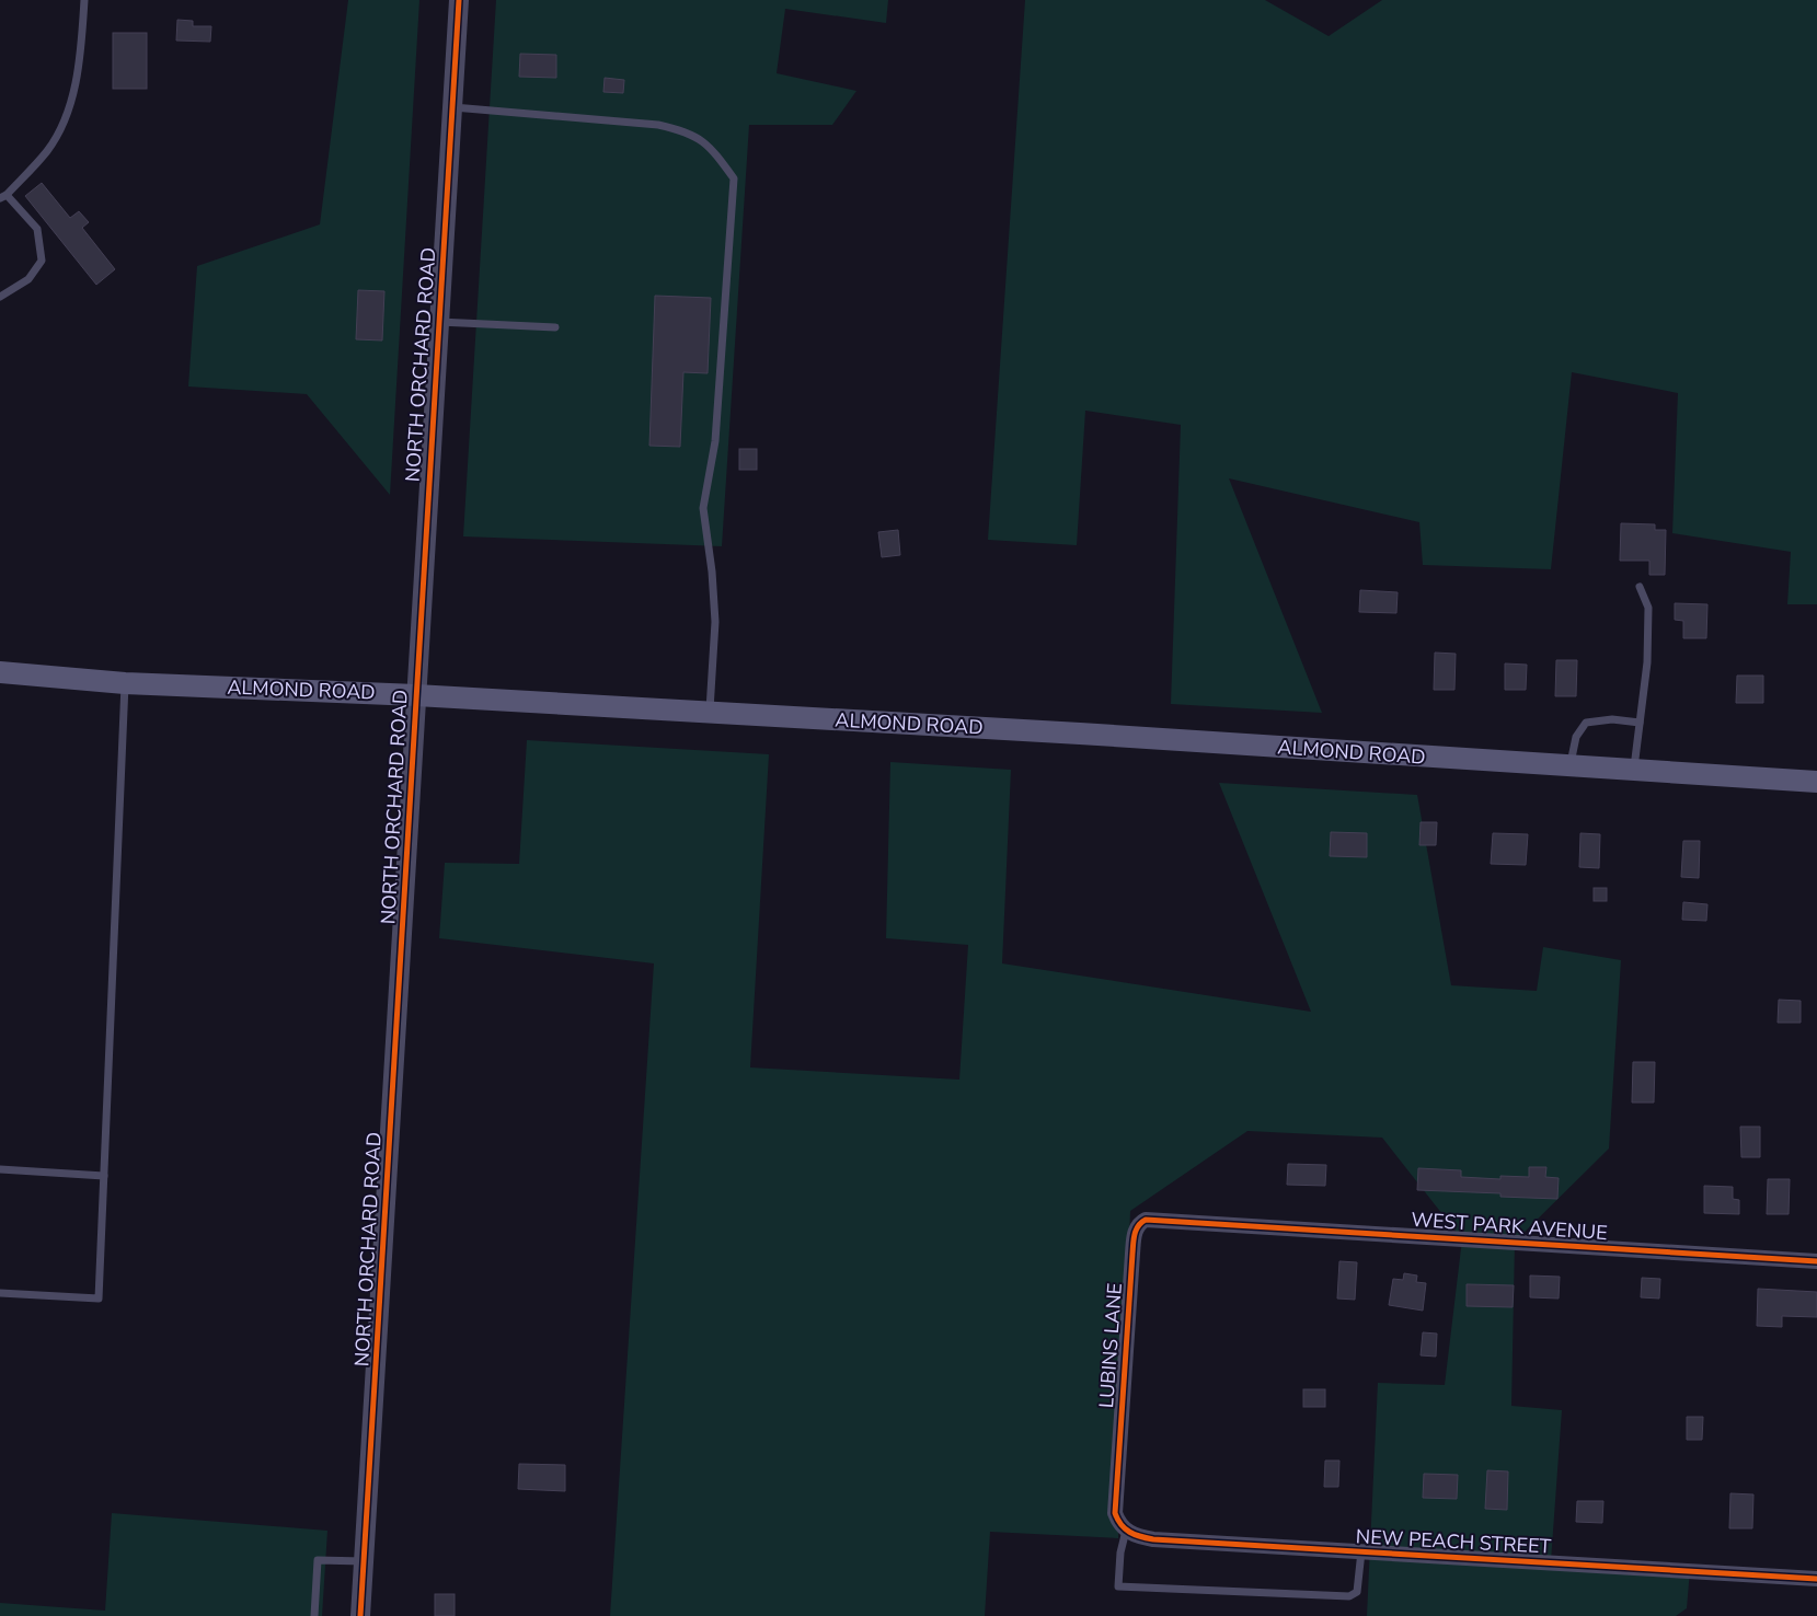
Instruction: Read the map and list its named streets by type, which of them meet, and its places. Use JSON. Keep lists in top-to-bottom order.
{
  "streets": {
    "main road": ["ALMOND ROAD"],
    "street": [
      "NORTH ORCHARD ROAD",
      "WEST PARK AVENUE",
      "LUBINS LANE",
      "NEW PEACH STREET"
    ]
  },
  "crossings": [
    ["NORTH ORCHARD ROAD", "ALMOND ROAD"],
    ["WEST PARK AVENUE", "LUBINS LANE"],
    ["LUBINS LANE", "NEW PEACH STREET"]
  ]
}
